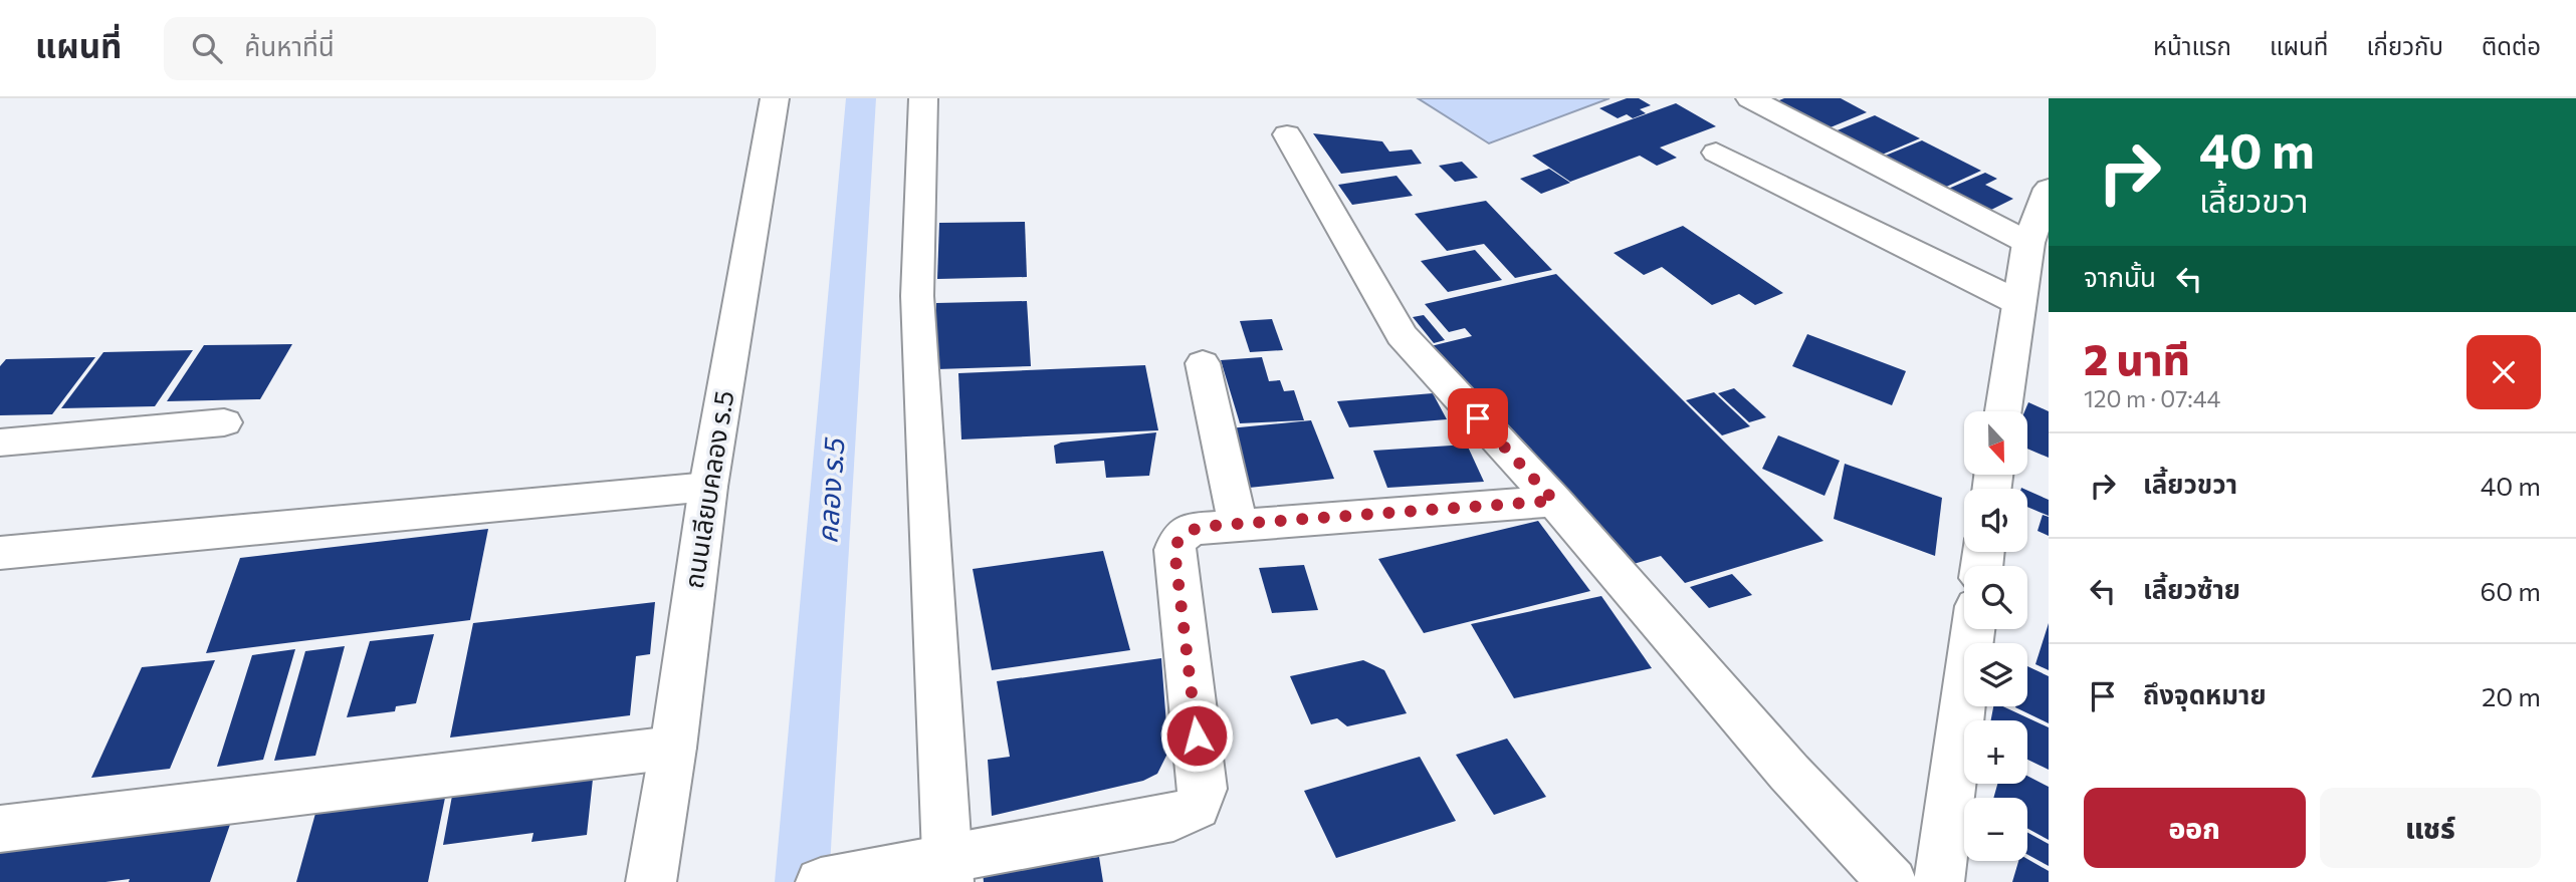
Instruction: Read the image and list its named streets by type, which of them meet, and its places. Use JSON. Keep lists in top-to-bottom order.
{
  "streets": {
    "street": ["ถนนเลียบคลอง ร.5"]
  },
  "water": ["คลอง ร.5"],
  "north": "bottom",
  "page": {
    "header": "แผนที่",
    "search": "ค้นหาที่นี่",
    "nav": [
      "หน้าแรก",
      "แผนที่",
      "เกี่ยวกับ",
      "ติดต่อ"
    ],
    "turn": ["40 m", "เลี้ยวขวา"],
    "then": "จากนั้น",
    "heading": ["2 นาที", "120 m · 07:44"],
    "map_buttons": ["+", "−"],
    "list": [
      {
        "name": "เลี้ยวขวา",
        "value": "40 m"
      },
      {
        "name": "เลี้ยวซ้าย",
        "value": "60 m"
      },
      {
        "name": "ถึงจุดหมาย",
        "value": "20 m"
      }
    ],
    "buttons": ["ออก", "แชร์"]
  }
}
